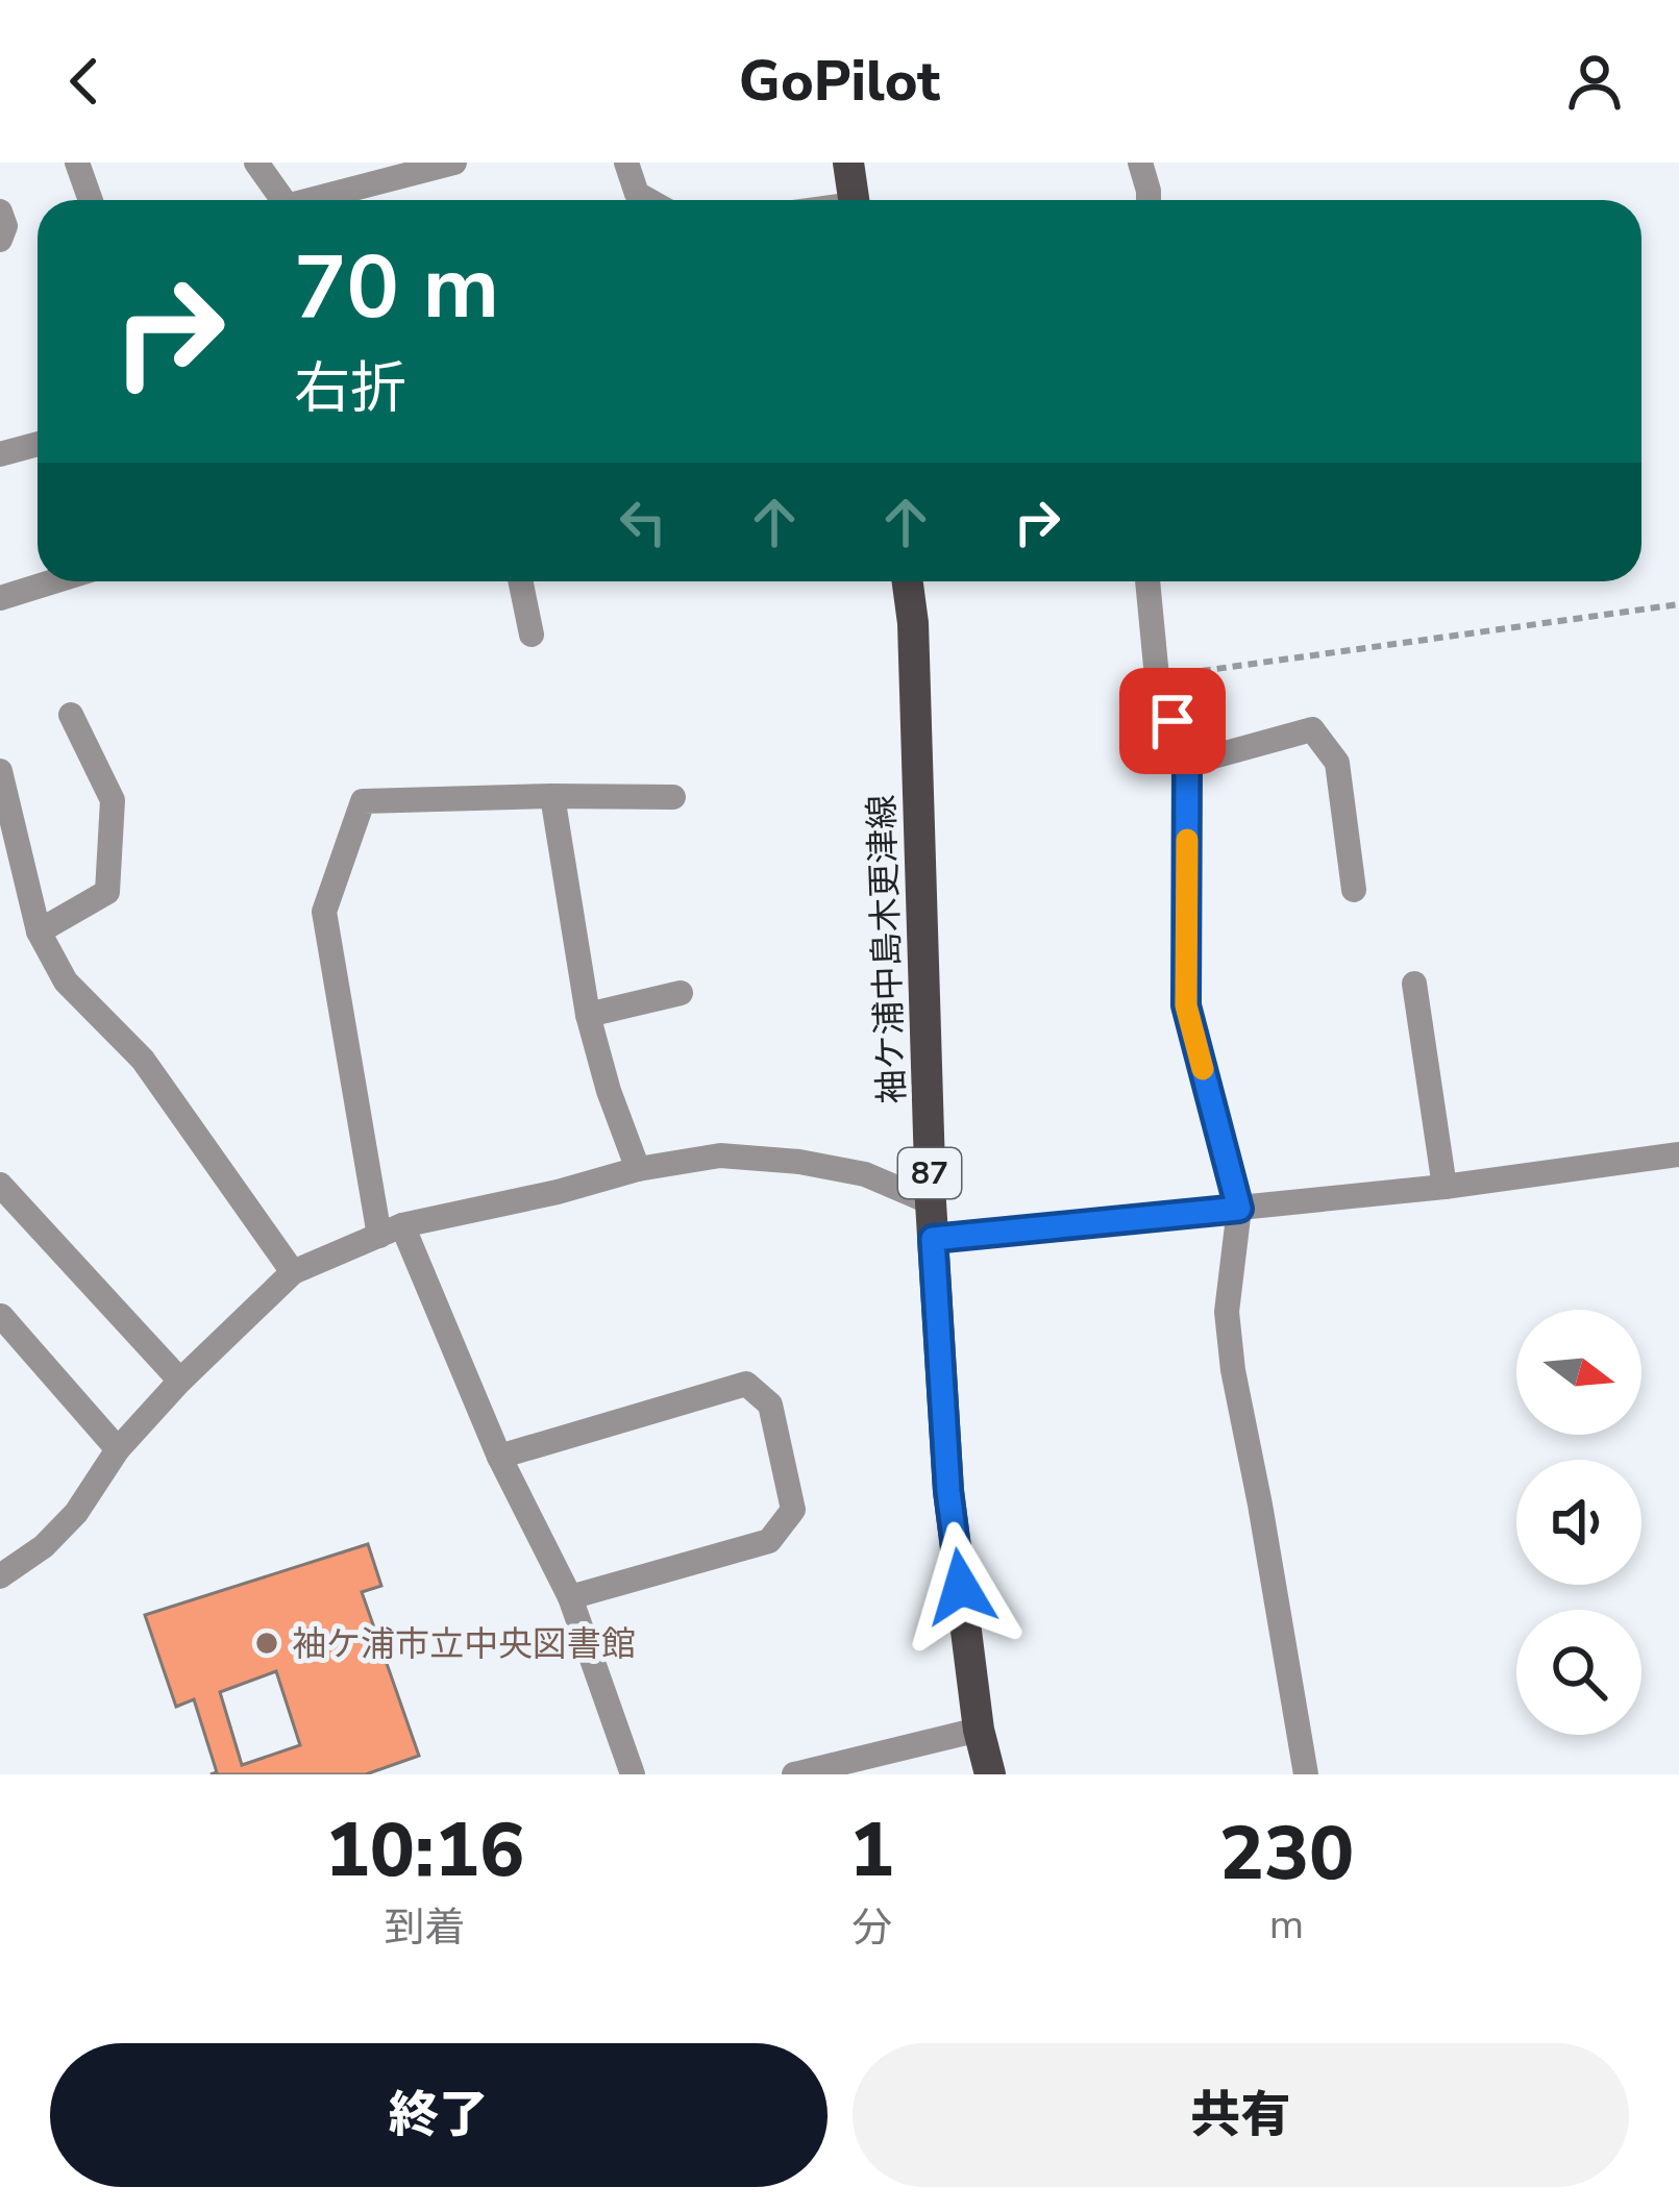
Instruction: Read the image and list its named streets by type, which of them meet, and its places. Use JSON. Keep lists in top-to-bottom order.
{
  "streets": {
    "main road": ["袖ケ浦中島木更津線", "87"]
  },
  "places": ["袖ケ浦市立中央図書館"],
  "north": "right",
  "page": {
    "header": "GoPilot",
    "turn": ["70 m", "右折"],
    "eta": [
      "10:16",
      "到着",
      "1",
      "分",
      "230",
      "m"
    ],
    "buttons": ["終了", "共有"]
  }
}
